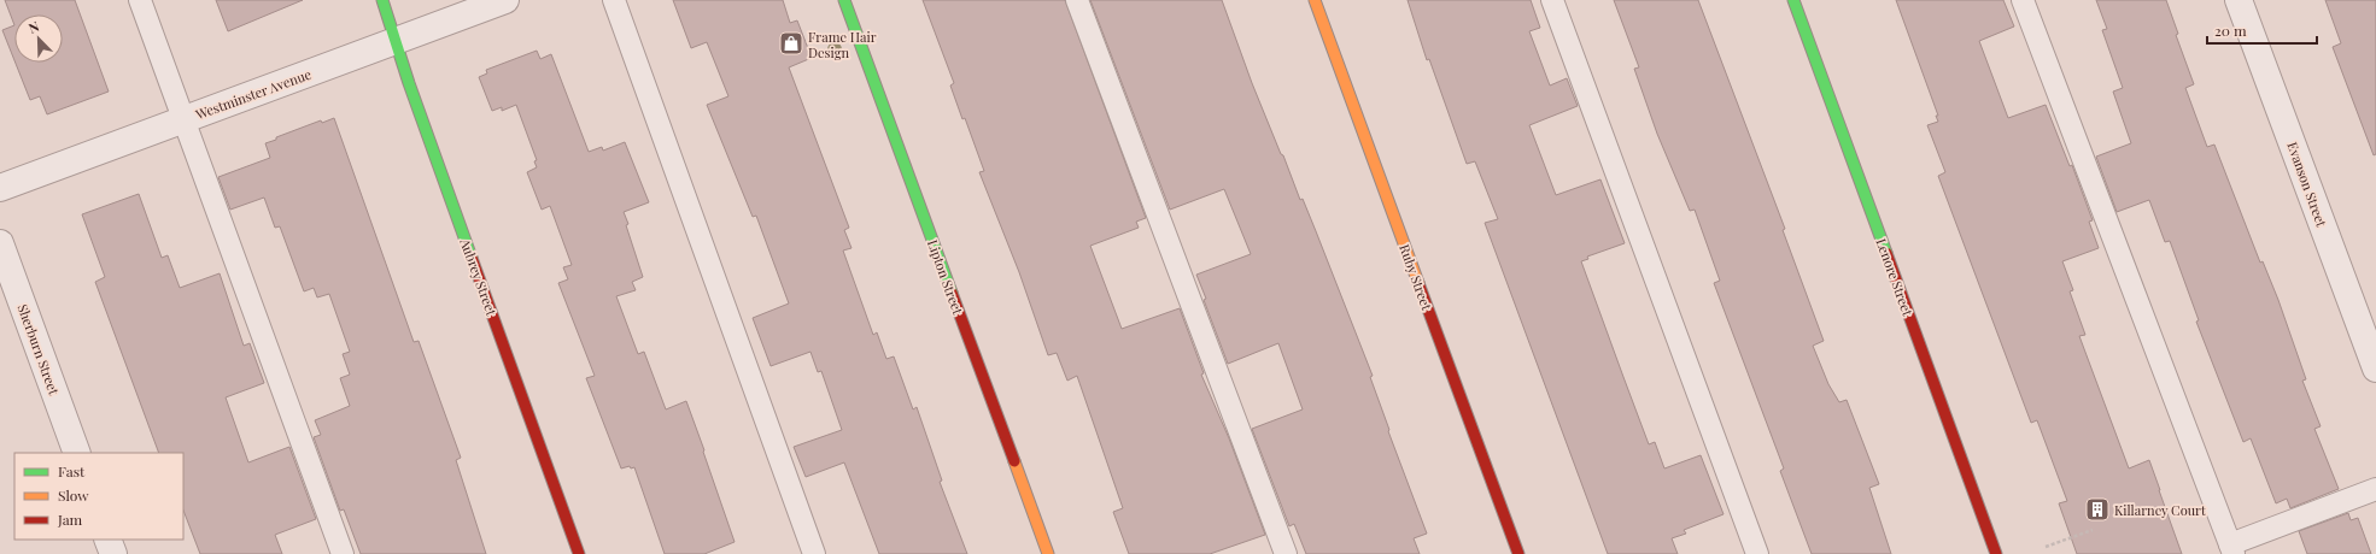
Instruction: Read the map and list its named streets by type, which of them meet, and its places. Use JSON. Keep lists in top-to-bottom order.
{
  "streets": {
    "street": [
      "Westminster Avenue",
      "Evanson Street",
      "Aubrey Street",
      "Lipton Street",
      "Ruby Street",
      "Lenore Street",
      "Sherburn Street"
    ]
  },
  "crossings": [
    ["Westminster Avenue", "Aubrey Street"]
  ],
  "places": {
    "shop": ["Frame Hair Design"],
    "building": ["Killarney Court"]
  },
  "legend": ["Fast", "Slow", "Jam"],
  "scale_bar": "20 m",
  "north": "top left"
}
